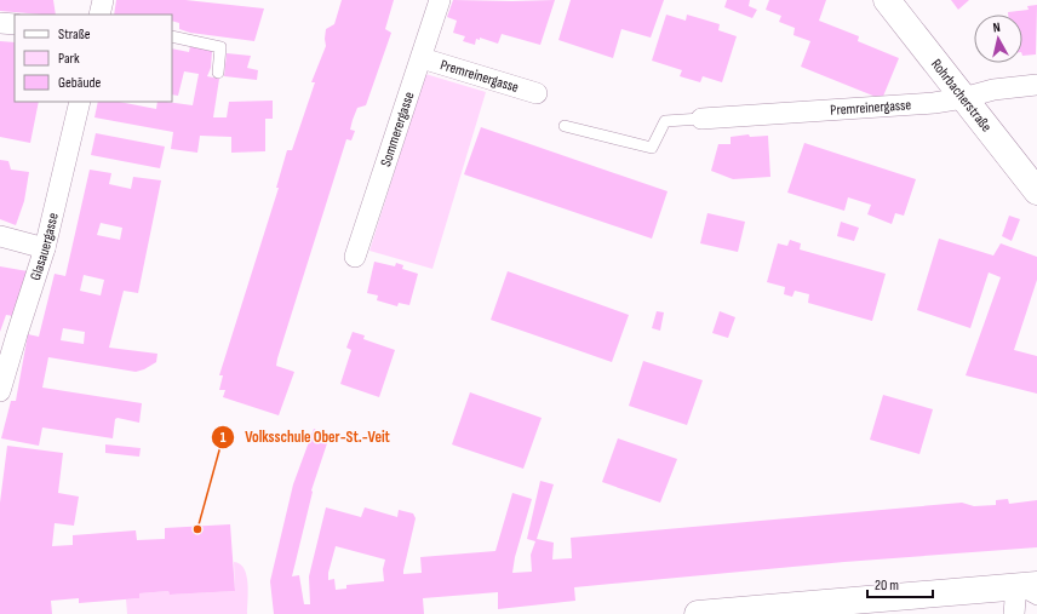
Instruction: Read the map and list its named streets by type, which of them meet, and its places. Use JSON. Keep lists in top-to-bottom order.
{
  "streets": {
    "main road": ["Rohrbacherstraße"],
    "street": ["Premreinergasse", "Sommerergasse", "Glasauergasse"]
  },
  "crossings": [
    ["Premreinergasse", "Rohrbacherstraße"],
    ["Premreinergasse", "Sommerergasse"]
  ],
  "places": ["Volksschule Ober-St.-Veit"],
  "legend": ["Straße", "Park", "Gebäude"],
  "scale_bar": "20 m",
  "north": "top"
}
